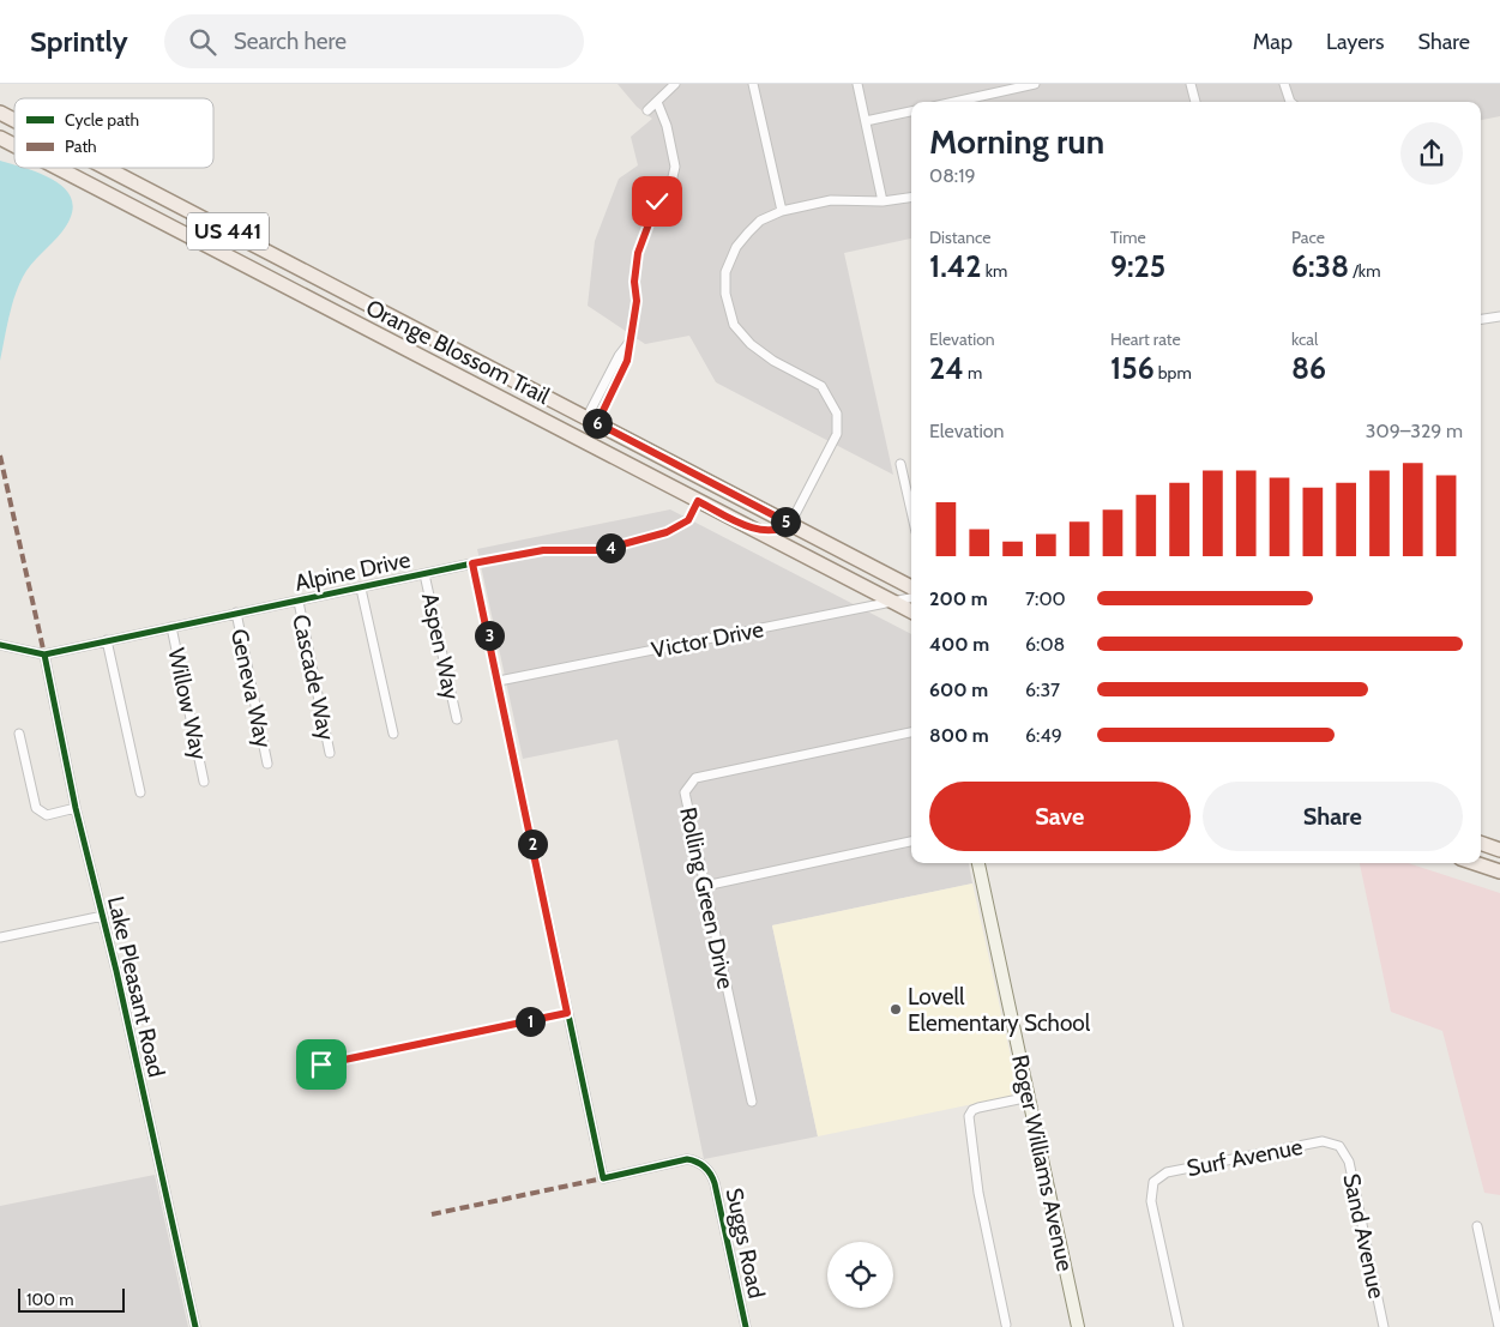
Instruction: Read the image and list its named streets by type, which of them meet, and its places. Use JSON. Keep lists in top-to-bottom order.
{
  "streets": {
    "main road": ["US 441", "Orange Blossom Trail"],
    "street": [
      "Alpine Drive",
      "Victor Drive",
      "Aspen Way",
      "Cascade Way",
      "Geneva Way",
      "Willow Way",
      "Rolling Green Drive",
      "Lake Pleasant Road",
      "Surf Avenue",
      "Roger Williams Avenue",
      "Sand Avenue",
      "Suggs Road"
    ]
  },
  "crossings": [
    ["Orange Blossom Trail", "Alpine Drive"],
    ["Orange Blossom Trail", "Victor Drive"],
    ["Alpine Drive", "Aspen Way"],
    ["Alpine Drive", "Cascade Way"],
    ["Alpine Drive", "Geneva Way"],
    ["Alpine Drive", "Willow Way"],
    ["Alpine Drive", "Lake Pleasant Road"],
    ["Surf Avenue", "Sand Avenue"]
  ],
  "places": ["Lovell Elementary School"],
  "legend": ["Cycle path", "Path"],
  "scale_bar": "100 m",
  "page": {
    "header": "Sprintly",
    "search": "Search here",
    "nav": ["Map", "Layers", "Share"],
    "heading": ["Morning run", "08:19"],
    "stats": [
      ["Distance", "1.42 km"],
      ["Time", "9:25"],
      ["Pace", "6:38 /km"],
      ["Elevation", "24 m"],
      ["Heart rate", "156 bpm"],
      ["kcal", "86"]
    ],
    "chart": ["Elevation", "309–329 m"],
    "pins": [
      "6",
      "5",
      "4",
      "3",
      "2",
      "1"
    ],
    "list": [
      {
        "name": "200 m",
        "note": "7:00"
      },
      {
        "name": "400 m",
        "note": "6:08"
      },
      {
        "name": "600 m",
        "note": "6:37"
      },
      {
        "name": "800 m",
        "note": "6:49"
      }
    ],
    "buttons": ["Save", "Share"],
    "scale": "100 m"
  }
}
